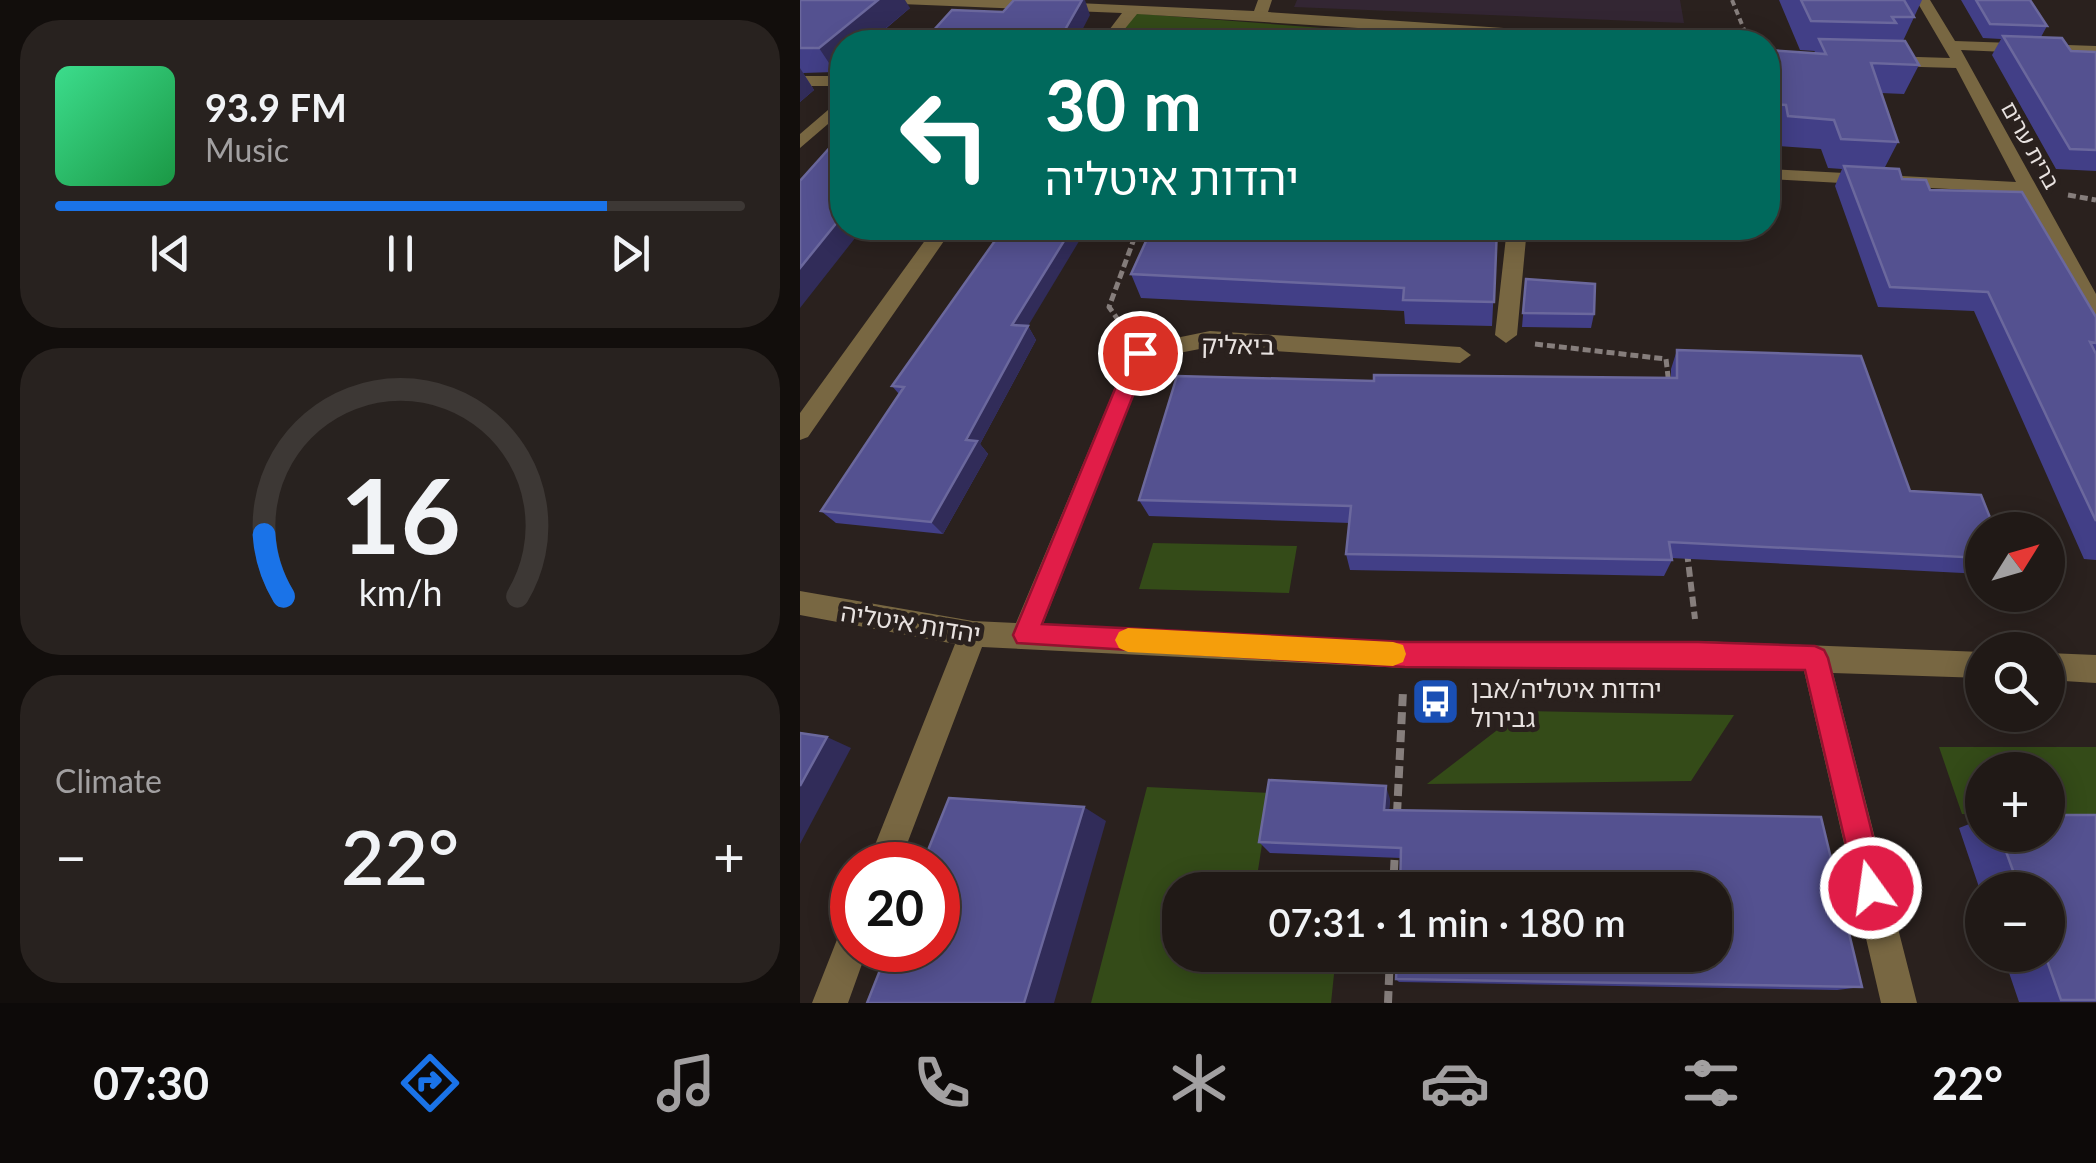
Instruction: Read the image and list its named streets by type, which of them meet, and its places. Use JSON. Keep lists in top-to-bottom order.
{
  "streets": {
    "street": ["ברית ערים", "ביאליק", "יהדות איטליה"]
  },
  "places": {
    "bus stop": ["יהדות איטליה/אבן גבירול"]
  },
  "north": "top right",
  "page": {
    "turn": ["30 m", "יהדות איטליה"],
    "song": ["93.9 FM", "Music"],
    "map_buttons": ["+", "−"],
    "tile": "Climate",
    "heat": ["−", "22°", "+"],
    "limit": "20",
    "trip": "07:31 · 1 min · 180 m",
    "tabs": ["07:30", "22°"],
    "gauge": ["16", "km/h"]
  }
}
